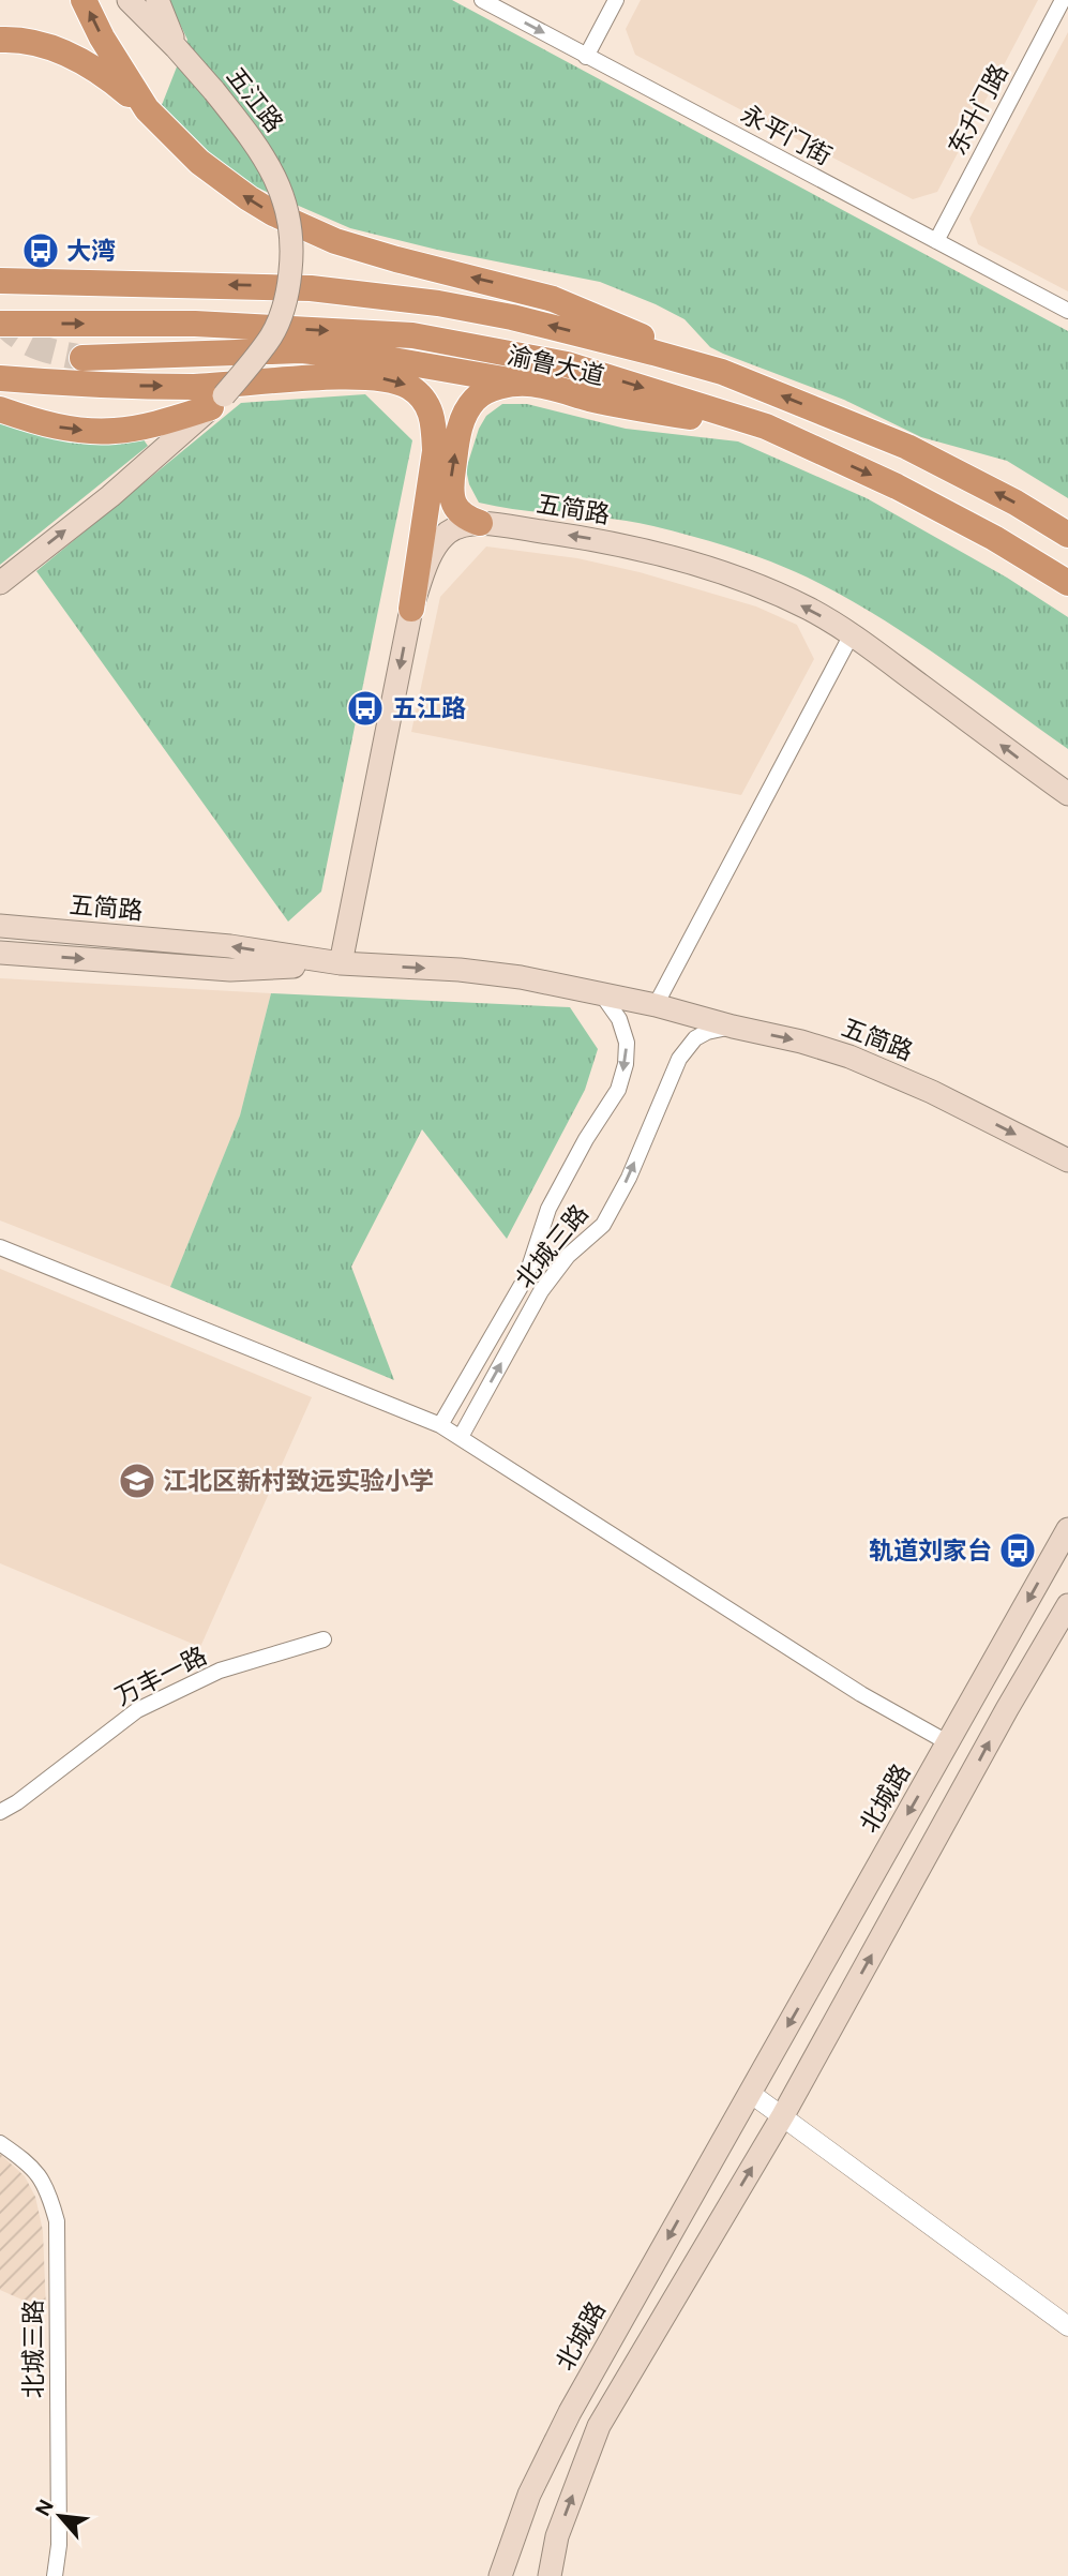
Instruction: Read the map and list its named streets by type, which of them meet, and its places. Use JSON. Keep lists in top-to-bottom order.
{
  "streets": {
    "highway": ["渝鲁大道"],
    "main road": ["五江路", "五简路", "北城路"],
    "street": [
      "东升门路",
      "永平门街",
      "北城三路",
      "万丰一路"
    ]
  },
  "crossings": [
    ["东升门路", "永平门街"],
    ["五简路", "北城三路"]
  ],
  "one_way": ["五江路"],
  "places": {
    "bus stop": ["大湾", "五江路", "轨道刘家台"],
    "school or university": ["江北区新村致远实验小学"]
  },
  "north": "top left"
}
